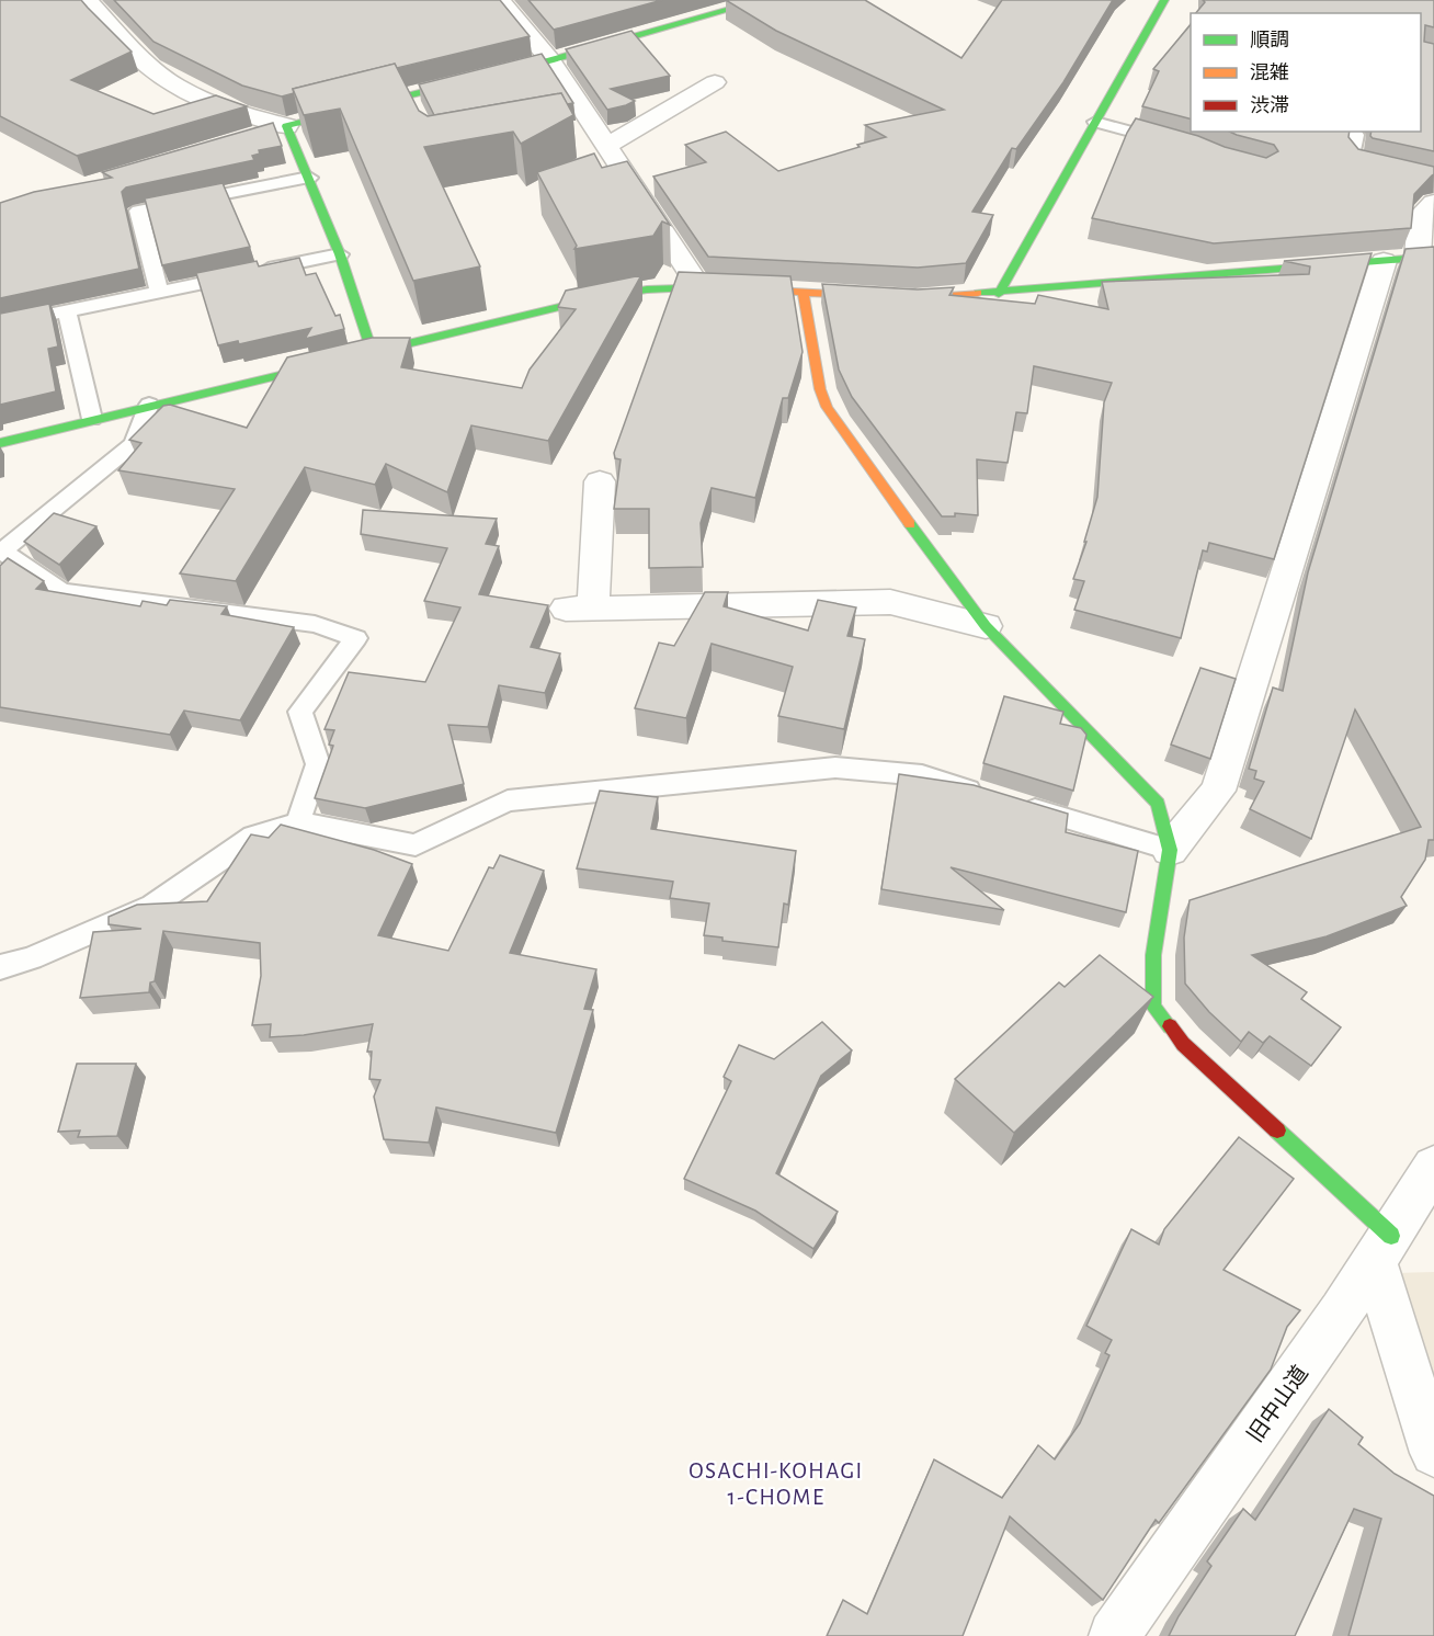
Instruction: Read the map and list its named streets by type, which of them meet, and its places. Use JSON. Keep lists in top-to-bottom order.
{
  "streets": {
    "street": ["旧中山道"]
  },
  "districts": ["OSACHI-KOHAGI 1-CHOME"],
  "legend": ["順調", "混雑", "渋滞"]
}
